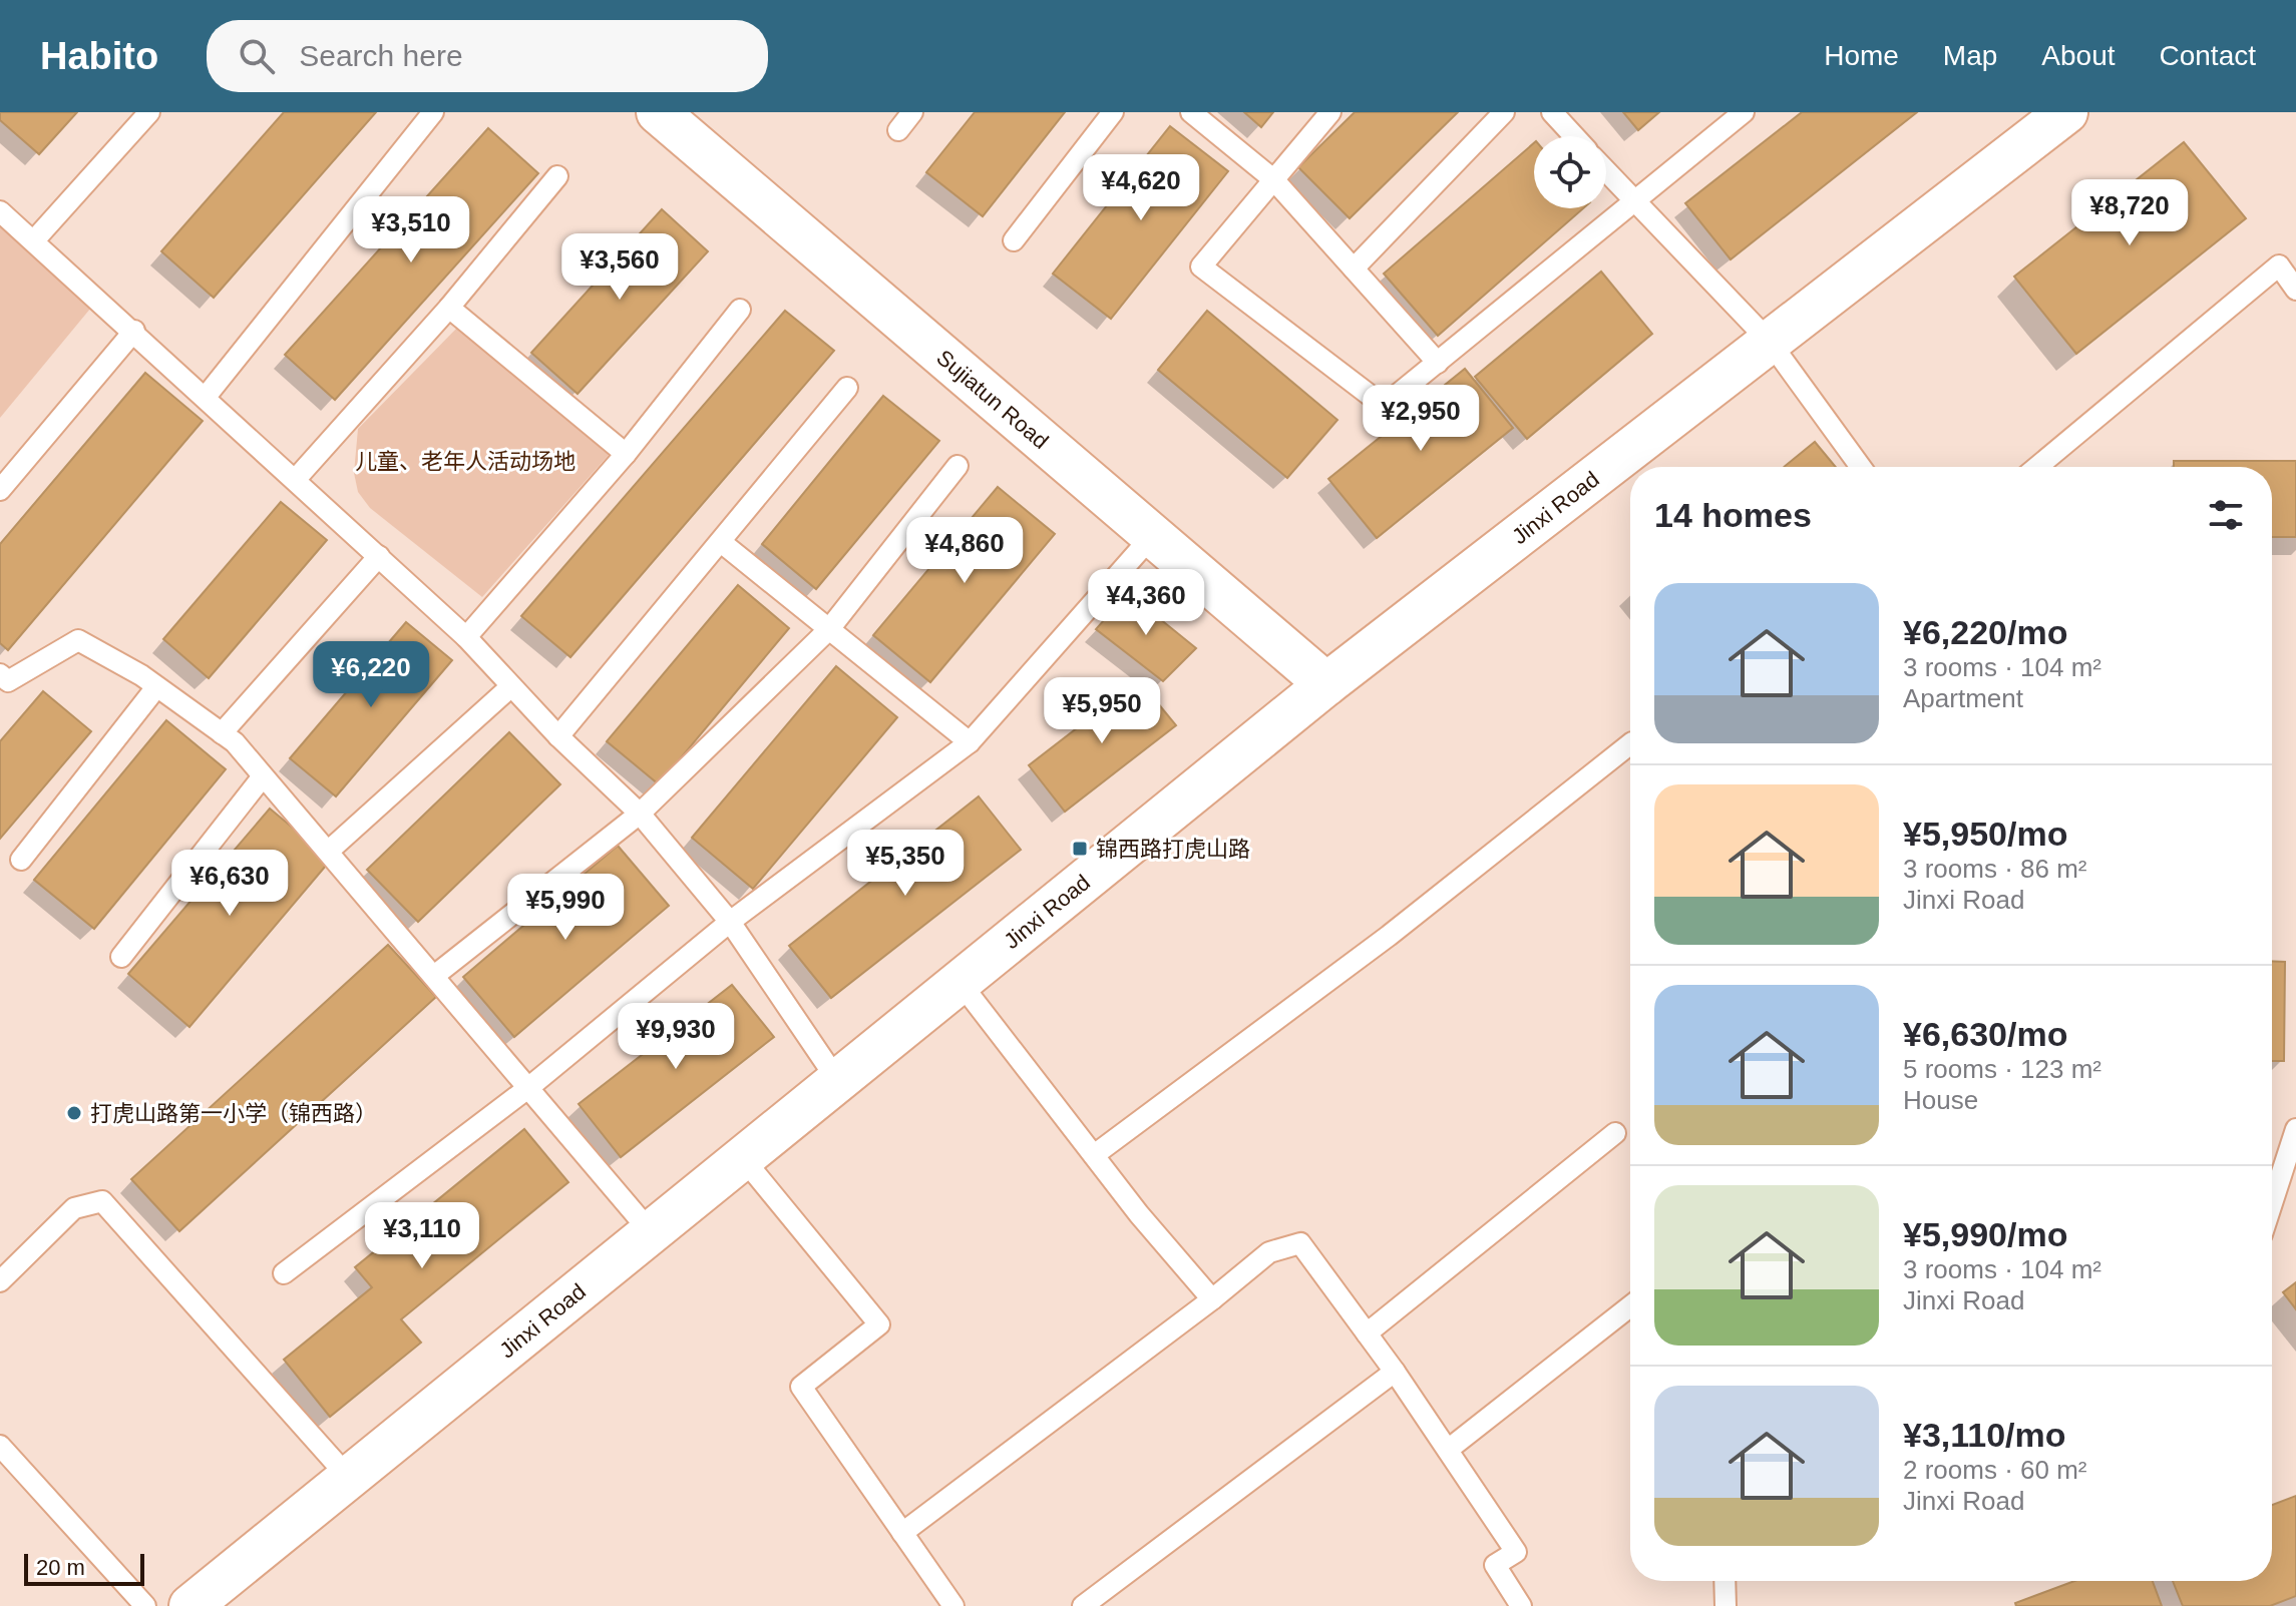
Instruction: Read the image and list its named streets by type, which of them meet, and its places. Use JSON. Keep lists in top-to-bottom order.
{
  "streets": {
    "street": ["Sujiatun Road", "Jinxi Road"]
  },
  "crossings": [
    ["Sujiatun Road", "Jinxi Road"]
  ],
  "parks": ["儿童、老年人活动场地"],
  "places": {
    "transit": ["锦西路打虎山路"],
    "other": ["打虎山路第一小学（锦西路）"]
  },
  "scale_bar": "20 m",
  "page": {
    "header": "Habito",
    "search": "Search here",
    "nav": [
      "Home",
      "Map",
      "About",
      "Contact"
    ],
    "price": [
      "¥4,620",
      "¥8,720",
      "¥3,510",
      "¥3,560",
      "¥2,950",
      "¥4,860",
      "¥4,360",
      "¥6,220",
      "¥5,950",
      "¥5,350",
      "¥6,630",
      "¥5,990",
      "¥9,930",
      "¥3,110"
    ],
    "heading": "14 homes",
    "list": [
      {
        "name": "¥6,220/mo",
        "note": "3 rooms · 104 m² · Apartment"
      },
      {
        "name": "¥5,950/mo",
        "note": "3 rooms · 86 m² · Jinxi Road"
      },
      {
        "name": "¥6,630/mo",
        "note": "5 rooms · 123 m² · House"
      },
      {
        "name": "¥5,990/mo",
        "note": "3 rooms · 104 m² · Jinxi Road"
      },
      {
        "name": "¥3,110/mo",
        "note": "2 rooms · 60 m² · Jinxi Road"
      }
    ],
    "scale": "20 m"
  }
}
